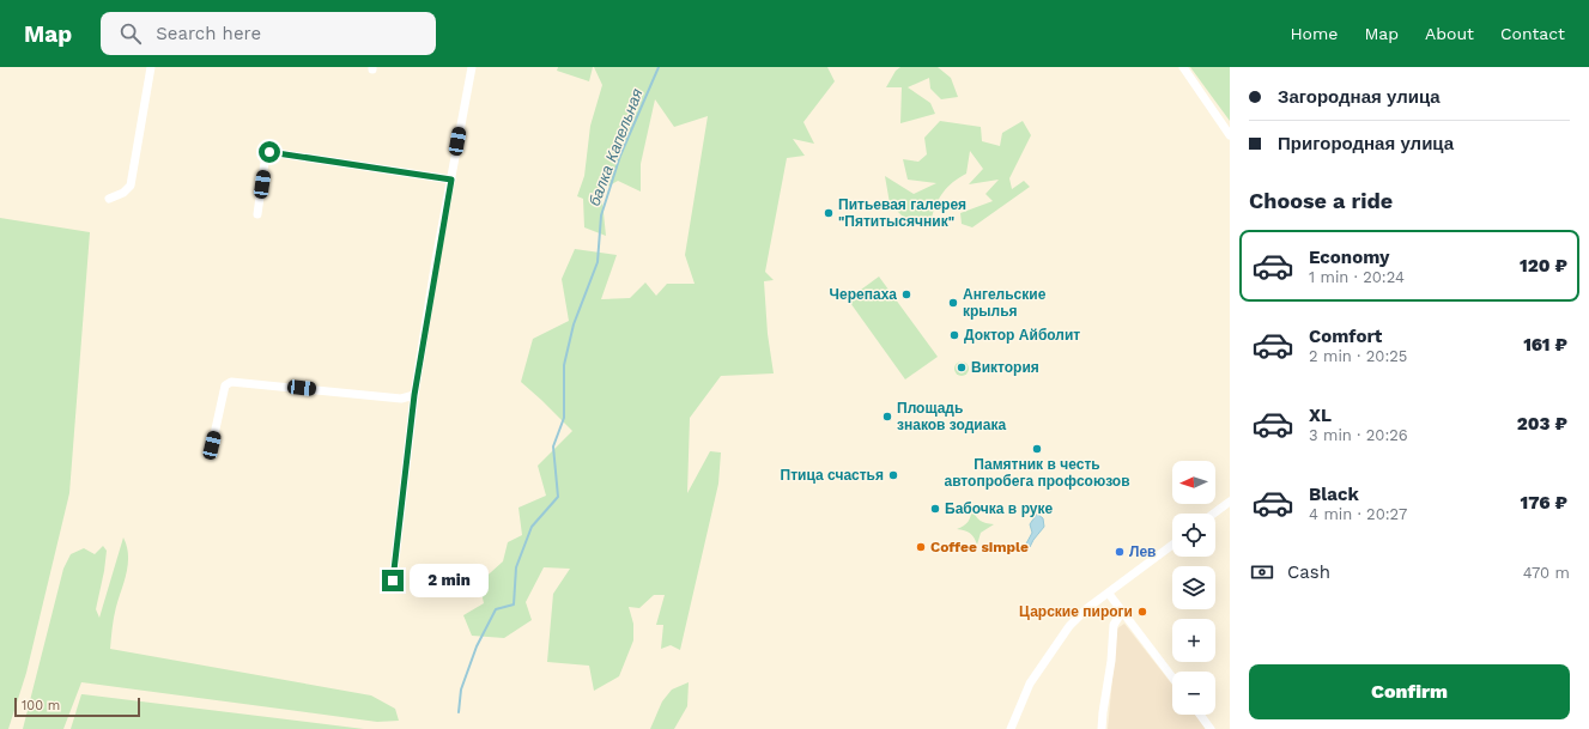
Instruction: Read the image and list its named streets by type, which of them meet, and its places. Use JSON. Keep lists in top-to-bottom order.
{
  "water": ["балка Капельная"],
  "places": [
    "Питьевая галерея \"Пятитысячник\"",
    "Черепаха",
    "Ангельские крылья",
    "Доктор Айболит",
    "Виктория",
    "Площадь знаков зодиака",
    "Памятник в честь автопробега профсоюзов",
    "Птица счастья",
    "Бабочка в руке",
    "Coffee simple",
    "Лев",
    "Царские пироги"
  ],
  "scale_bar": "100 m",
  "north": "left",
  "page": {
    "header": "Map",
    "search": "Search here",
    "nav": [
      "Home",
      "Map",
      "About",
      "Contact"
    ],
    "banner": ["Загородная улица", "Пригородная улица"],
    "heading": "Choose a ride",
    "list": [
      {
        "name": "Economy",
        "note": "1 min · 20:24",
        "value": "120 ₽"
      },
      {
        "name": "Comfort",
        "note": "2 min · 20:25",
        "value": "161 ₽"
      },
      {
        "name": "XL",
        "note": "3 min · 20:26",
        "value": "203 ₽"
      },
      {
        "name": "Black",
        "note": "4 min · 20:27",
        "value": "176 ₽"
      }
    ],
    "map_buttons": ["+", "−"],
    "pay": ["Cash", "470 m"],
    "bubble": "2 min",
    "buttons": "Confirm",
    "scale": "100 m"
  }
}
